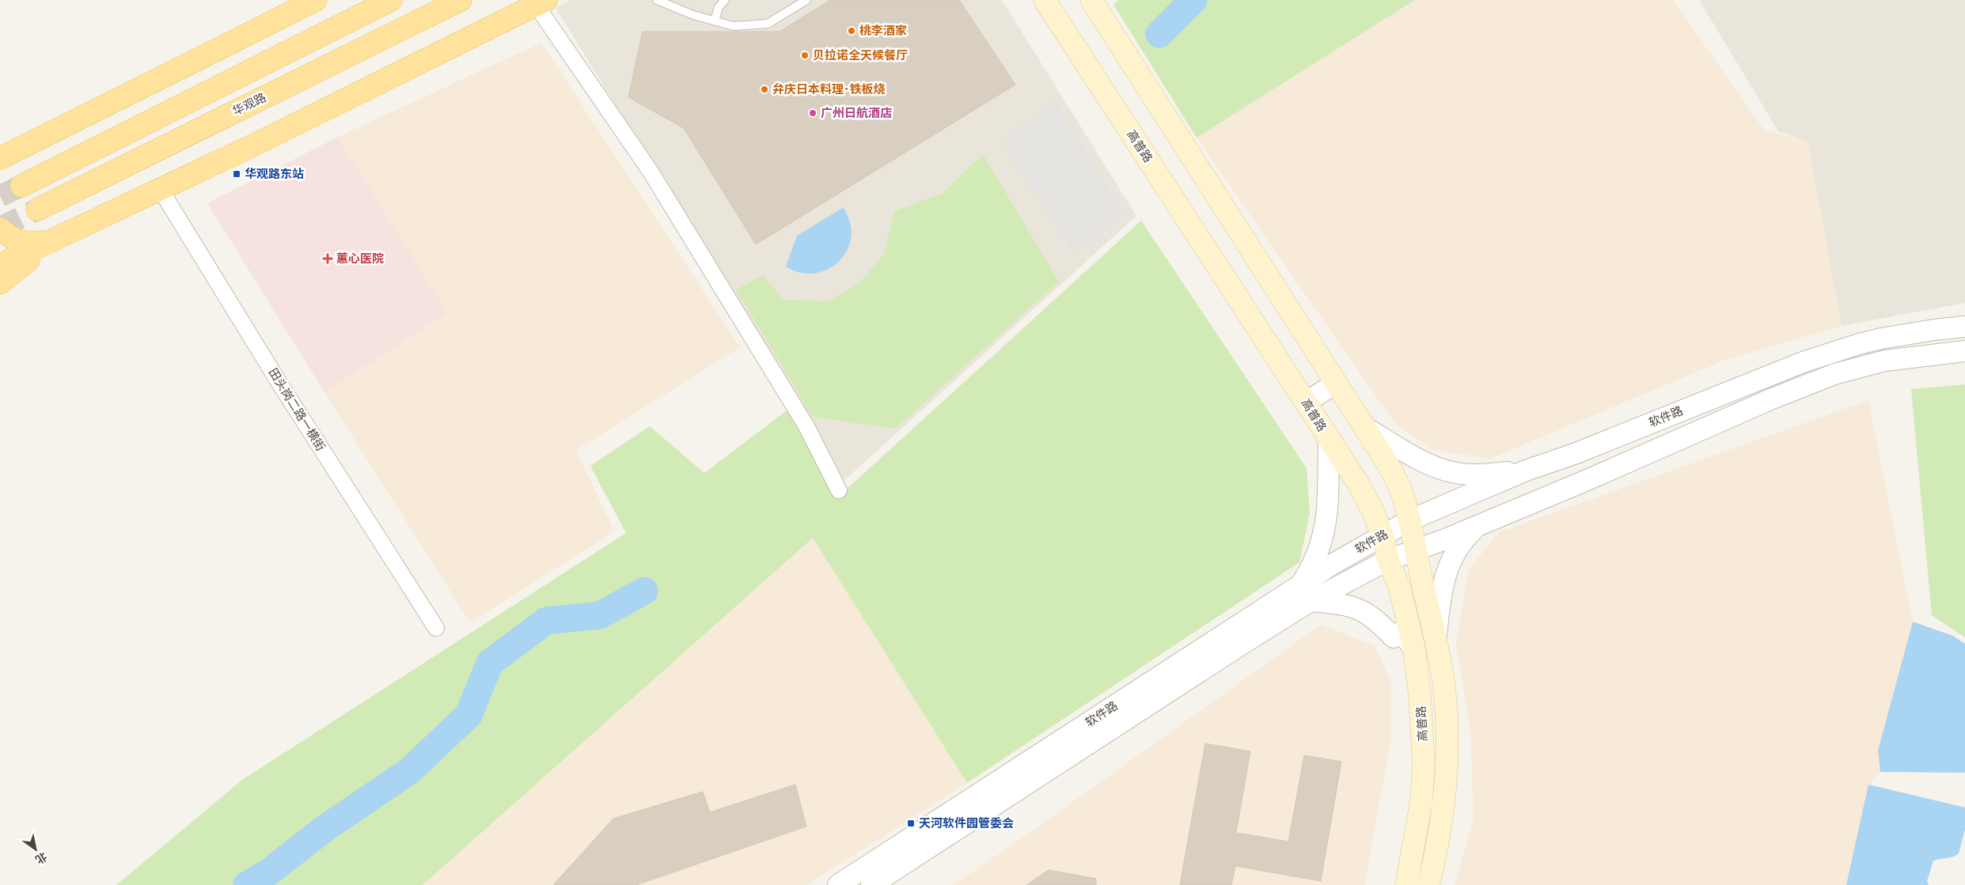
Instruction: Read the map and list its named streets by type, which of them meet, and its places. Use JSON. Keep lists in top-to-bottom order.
{
  "streets": {
    "main road": ["华观路", "高普路"],
    "street": ["田头岗二路一横街", "软件路"]
  },
  "crossings": [
    ["高普路", "软件路"]
  ],
  "places": {
    "other": [
      "桃李酒家",
      "贝拉诺全天候餐厅",
      "弁庆日本料理･铁板烧",
      "广州日航酒店"
    ],
    "transit": ["华观路东站", "天河软件园管委会"],
    "health": ["蕙心医院"]
  },
  "north": "bottom right"
}
